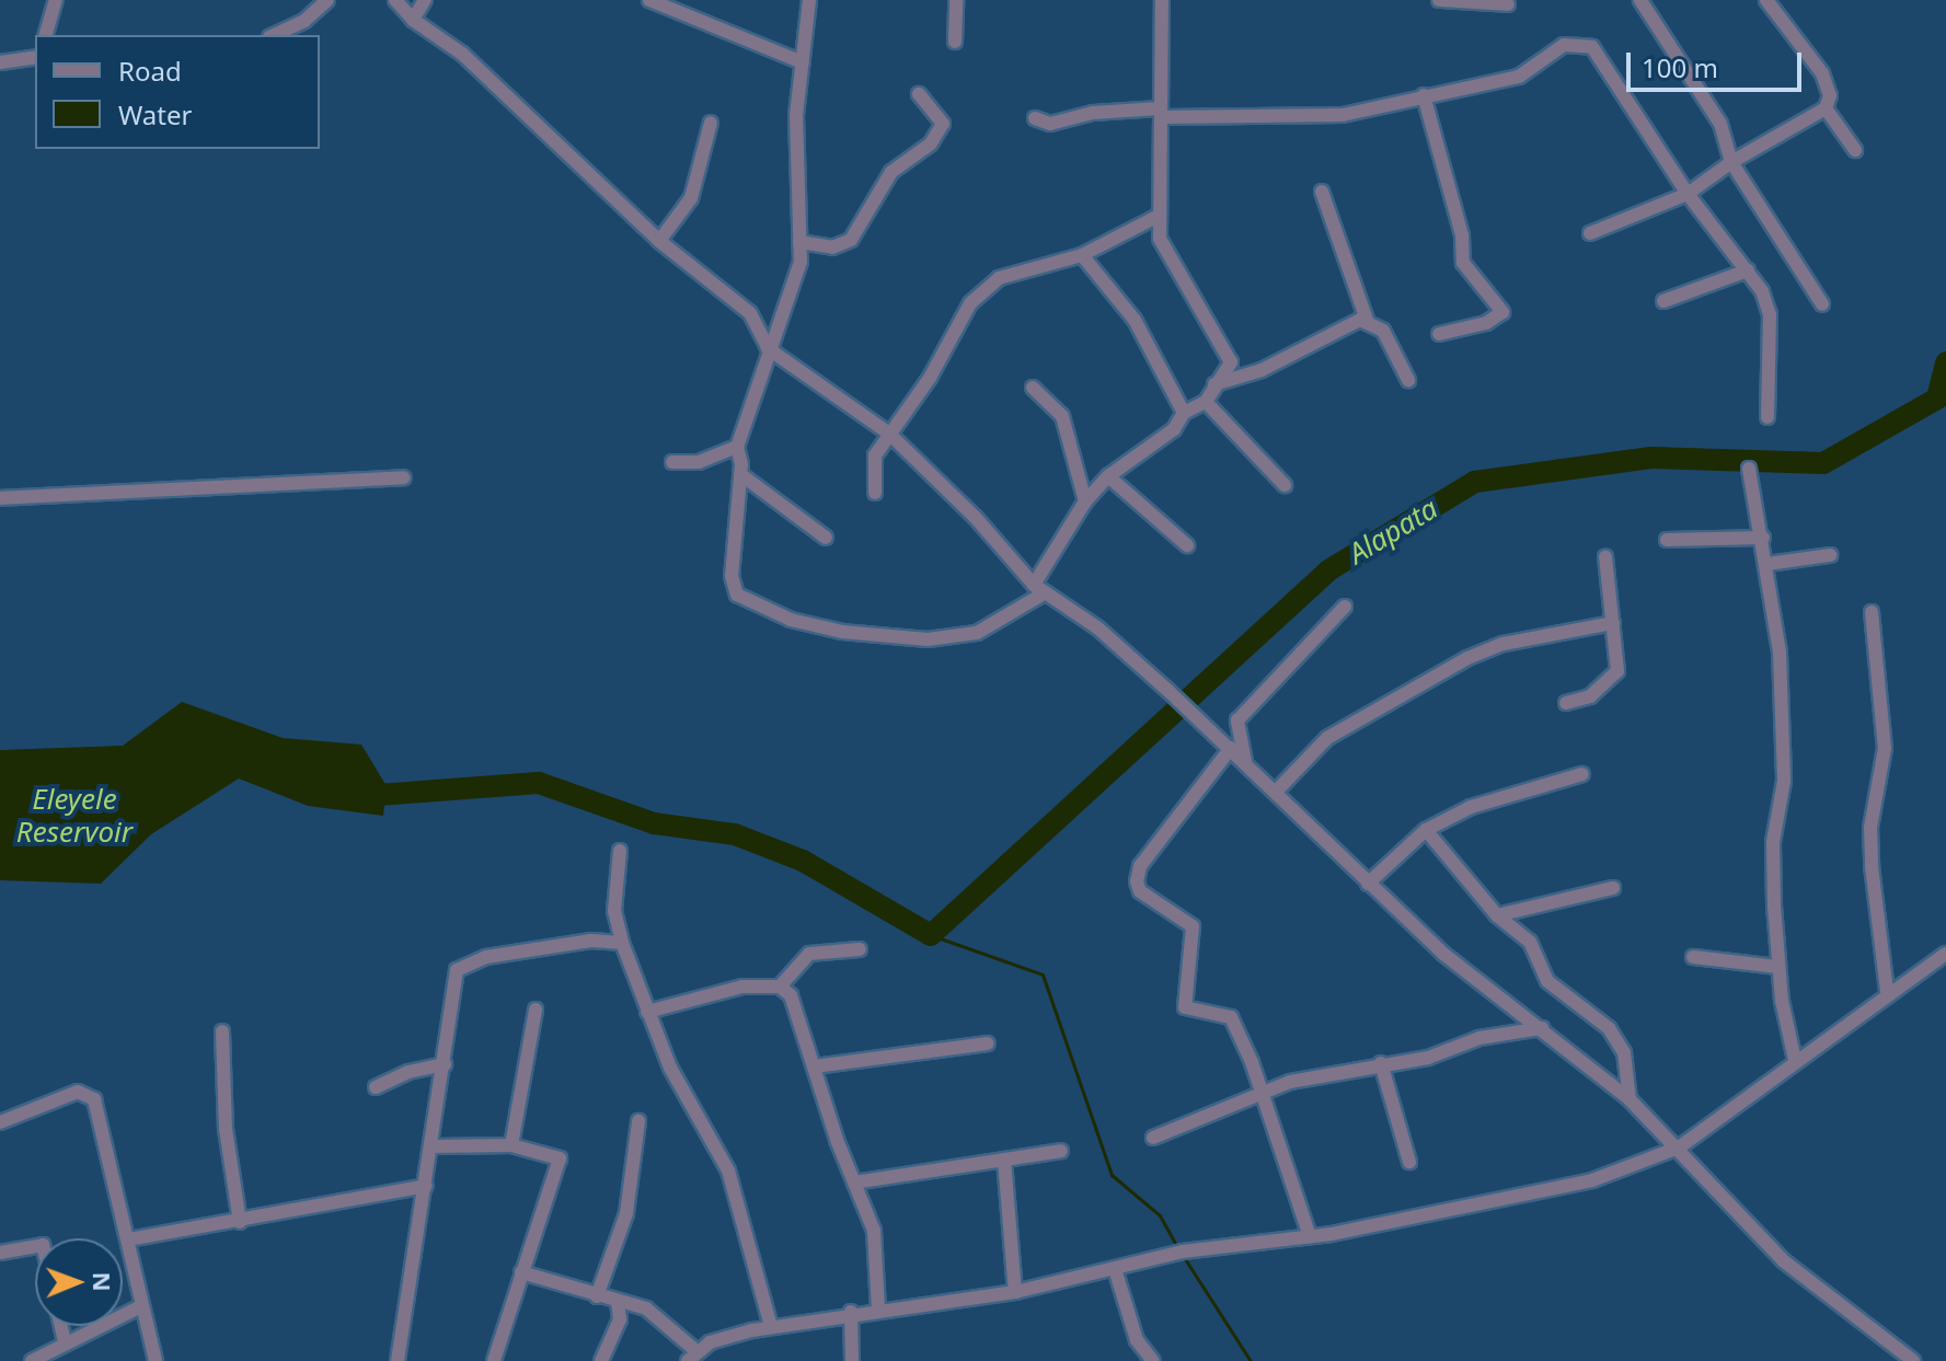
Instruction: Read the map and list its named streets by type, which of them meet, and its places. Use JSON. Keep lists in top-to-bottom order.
{
  "water": ["Alapata", "Eleyele Reservoir"],
  "legend": ["Road", "Water"],
  "scale_bar": "100 m",
  "north": "right"
}
